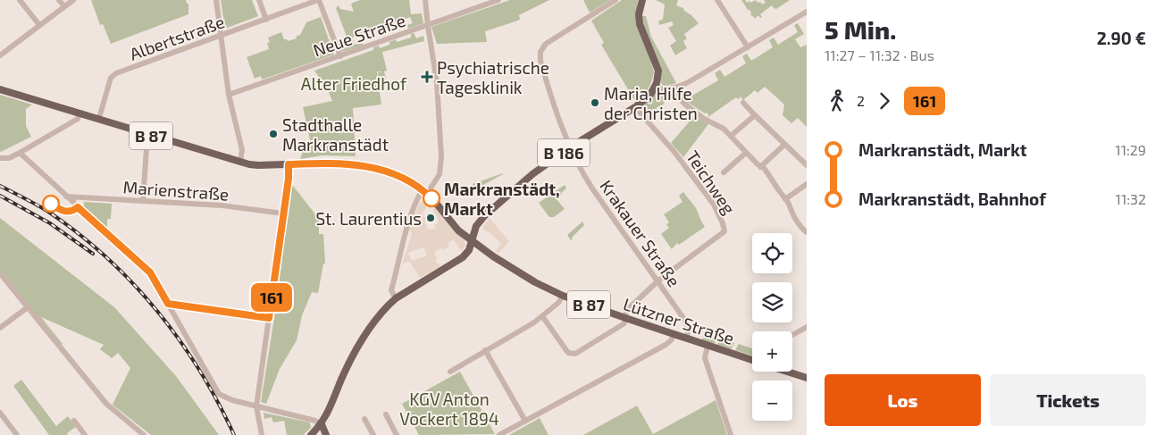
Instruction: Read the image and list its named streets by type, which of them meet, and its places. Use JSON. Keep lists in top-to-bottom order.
{
  "streets": {
    "main road": ["B 87", "B 186", "Lützner Straße"],
    "street": [
      "Neue Straße",
      "Albertstraße",
      "Teichweg",
      "Marienstraße",
      "Krakauer Straße"
    ]
  },
  "crossings": [
    ["Albertstraße", "B 87"],
    ["B 87", "B 186"],
    ["B 87", "Lützner Straße"],
    ["B 186", "Teichweg"],
    ["B 186", "Krakauer Straße"],
    ["B 186", "Lützner Straße"],
    ["Teichweg", "Krakauer Straße"],
    ["Krakauer Straße", "Lützner Straße"]
  ],
  "parks": ["Alter Friedhof", "KGV Anton Vockert 1894"],
  "places": {
    "health": ["Psychiatrische Tagesklinik"],
    "other": [
      "Maria, Hilfe der Christen",
      "Stadthalle Markranstädt",
      "Markranstädt, Markt",
      "St. Laurentius"
    ]
  },
  "lines": ["bus line 161"],
  "page": {
    "on_map": "161",
    "heading": ["5 Min.", "11:27 – 11:32 · Bus", "2.90 €"],
    "legs": ["2", "161"],
    "list": [
      {
        "name": "Markranstädt, Markt",
        "value": "11:29"
      },
      {
        "name": "Markranstädt, Bahnhof",
        "value": "11:32"
      }
    ],
    "map_buttons": ["+", "−"],
    "buttons": ["Los", "Tickets"]
  }
}
